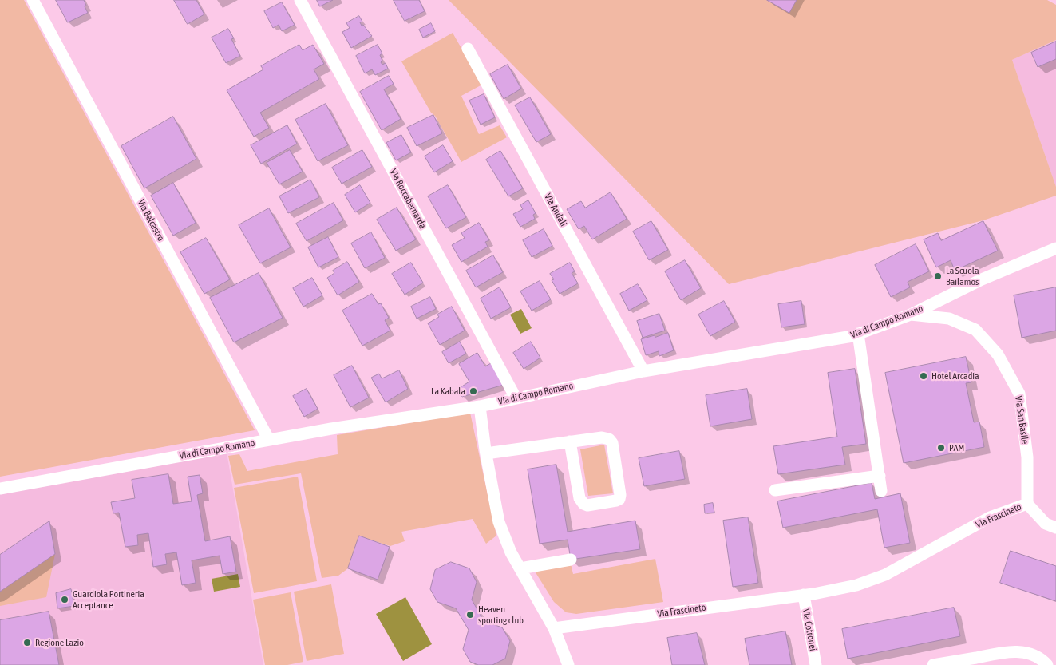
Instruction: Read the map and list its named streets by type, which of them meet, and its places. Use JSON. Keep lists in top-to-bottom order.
{
  "streets": {
    "street": [
      "Via Roccabernarda",
      "Via Andali",
      "Via Belcastro",
      "Via di Campo Romano",
      "Via San Basile",
      "Via Frascineto",
      "Via Cotronei"
    ]
  },
  "crossings": [
    ["Via Roccabernarda", "Via di Campo Romano"],
    ["Via Andali", "Via di Campo Romano"],
    ["Via Belcastro", "Via di Campo Romano"],
    ["Via di Campo Romano", "Via San Basile"],
    ["Via San Basile", "Via Frascineto"],
    ["Via Frascineto", "Via Cotronei"]
  ],
  "places": [
    "La Scuola Bailamos",
    "Hotel Arcadia",
    "La Kabala",
    "PAM",
    "Guardiola Portineria Acceptance",
    "Heaven sporting club",
    "Regione Lazio"
  ]
}
